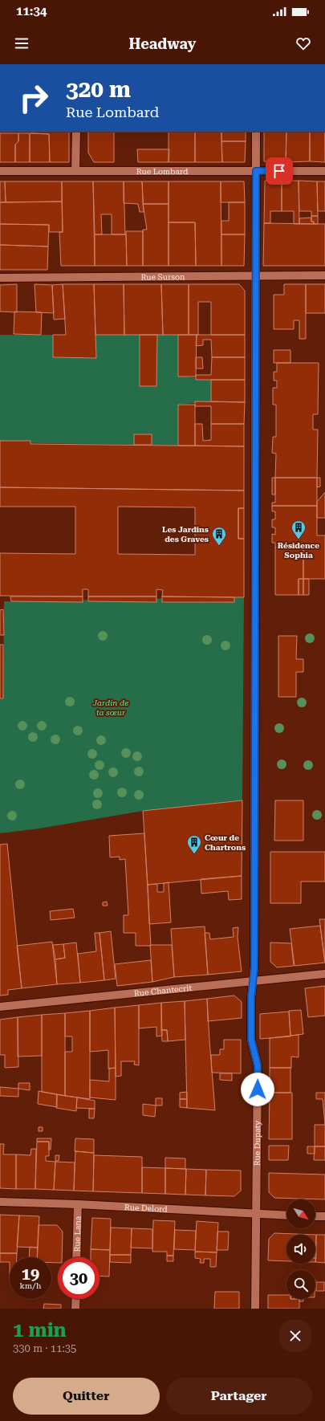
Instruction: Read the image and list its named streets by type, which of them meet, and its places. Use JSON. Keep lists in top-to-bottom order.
{
  "streets": {
    "street": [
      "Rue Lombard",
      "Rue Surson",
      "Rue Chantecrit",
      "Rue Dupaty",
      "Rue Delord",
      "Rue Lana"
    ]
  },
  "crossings": [
    ["Rue Lombard", "Rue Dupaty"],
    ["Rue Surson", "Rue Dupaty"],
    ["Rue Chantecrit", "Rue Dupaty"],
    ["Rue Dupaty", "Rue Delord"],
    ["Rue Delord", "Rue Lana"]
  ],
  "parks": ["Jardin de ta sœur"],
  "places": {
    "building": ["Résidence Sophia", "Les Jardins des Graves", "Cœur de Chartrons"]
  },
  "north": "bottom right",
  "page": {
    "status": "11:34",
    "header": "Headway",
    "turn": ["320 m", "Rue Lombard"],
    "speed": "19 km/h",
    "limit": "30",
    "heading": ["1 min", "330 m · 11:35"],
    "buttons": ["Quitter", "Partager"]
  }
}
